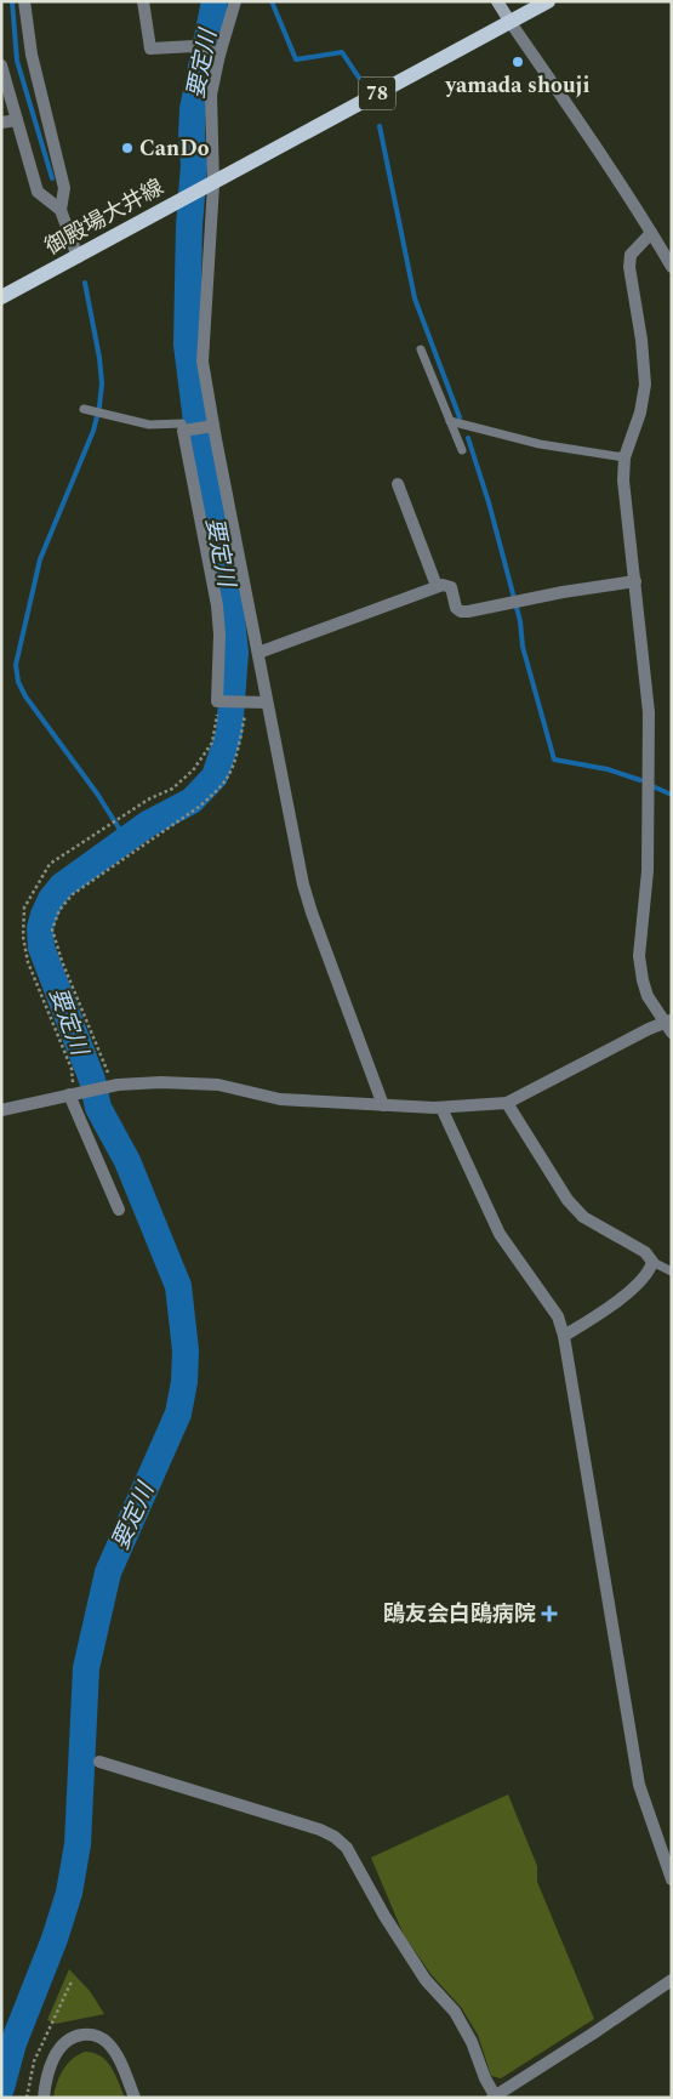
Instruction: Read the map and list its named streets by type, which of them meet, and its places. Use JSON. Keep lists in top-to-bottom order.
{
  "streets": {
    "main road": ["78", "御殿場大井線"]
  },
  "water": ["要定川"],
  "places": {
    "other": ["yamada shouji", "CanDo"],
    "health": ["鴎友会白鴎病院"]
  }
}
